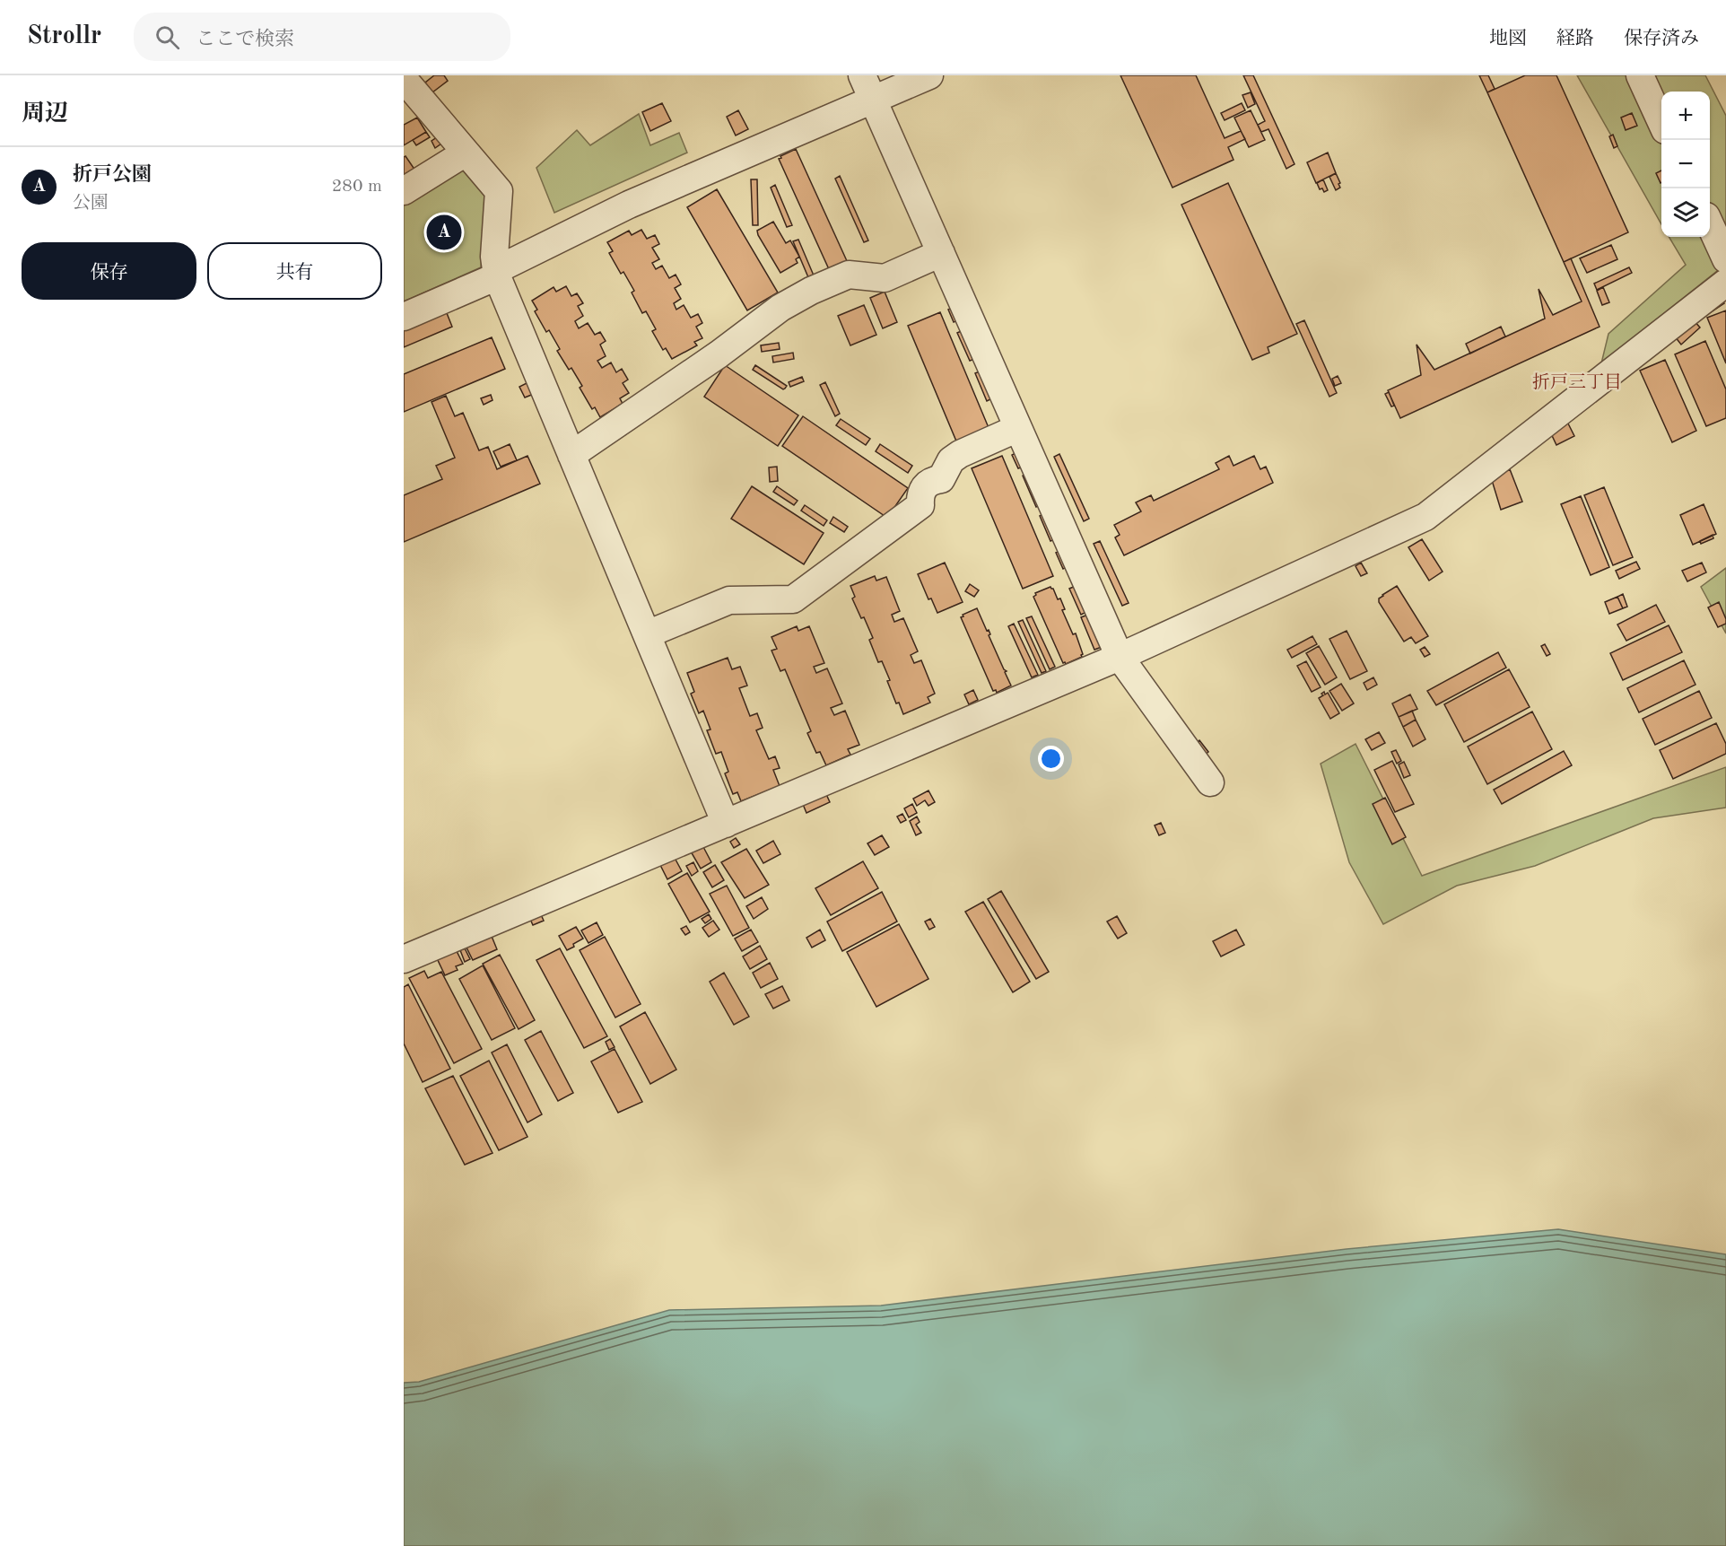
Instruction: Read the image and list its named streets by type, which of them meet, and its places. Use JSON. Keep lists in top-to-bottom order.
{
  "districts": ["折戸三丁目"],
  "page": {
    "header": "Strollr",
    "search": "ここで検索",
    "nav": ["地図", "経路", "保存済み"],
    "heading": "周辺",
    "map_buttons": ["+", "−"],
    "list": [
      {
        "mark": "A",
        "name": "折戸公園",
        "note": "公園",
        "value": "280 m"
      }
    ],
    "pins": "A",
    "buttons": ["保存", "共有"]
  }
}
